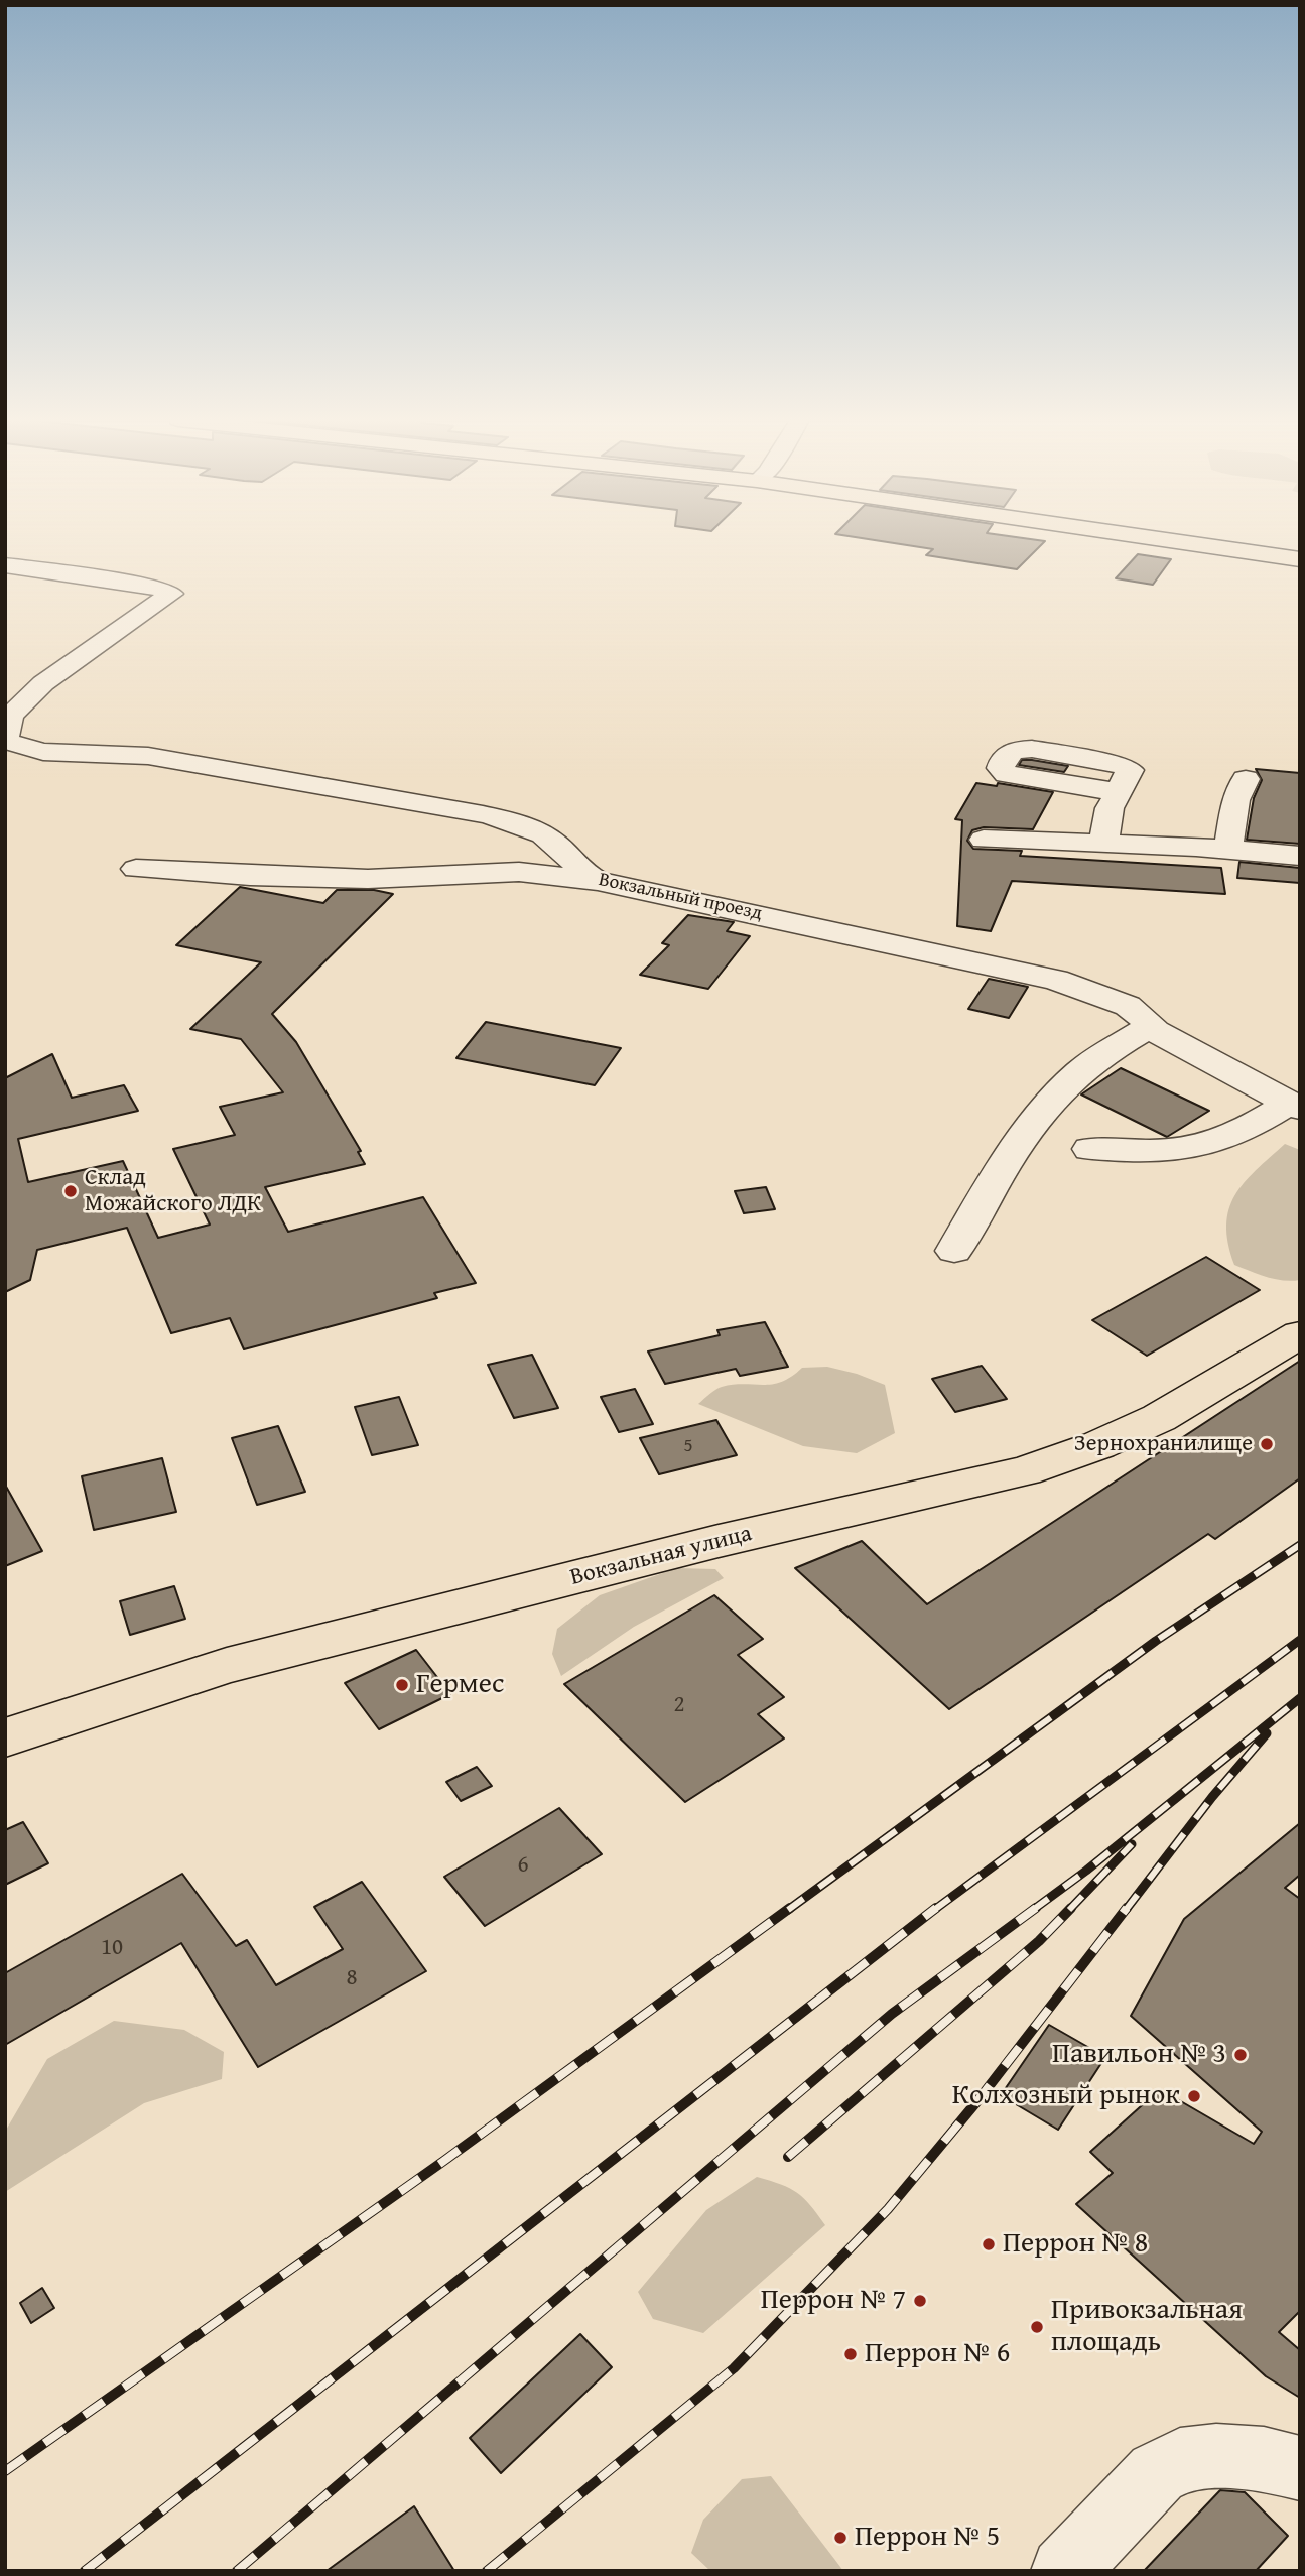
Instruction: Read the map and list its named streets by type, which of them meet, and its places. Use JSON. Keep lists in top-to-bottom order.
{
  "streets": {
    "main road": ["Вокзальная улица"],
    "street": ["Вокзальный проезд"]
  },
  "places": [
    "Склад Можайского ЛДК",
    "Зернохранилище",
    "Гермес",
    "Павильон № 3",
    "Колхозный рынок",
    "Перрон № 8",
    "Перрон № 7",
    "Привокзальная площадь",
    "Перрон № 6",
    "Перрон № 5"
  ],
  "house_numbers": [
    "5",
    "2",
    "6",
    "10",
    "8"
  ]
}
